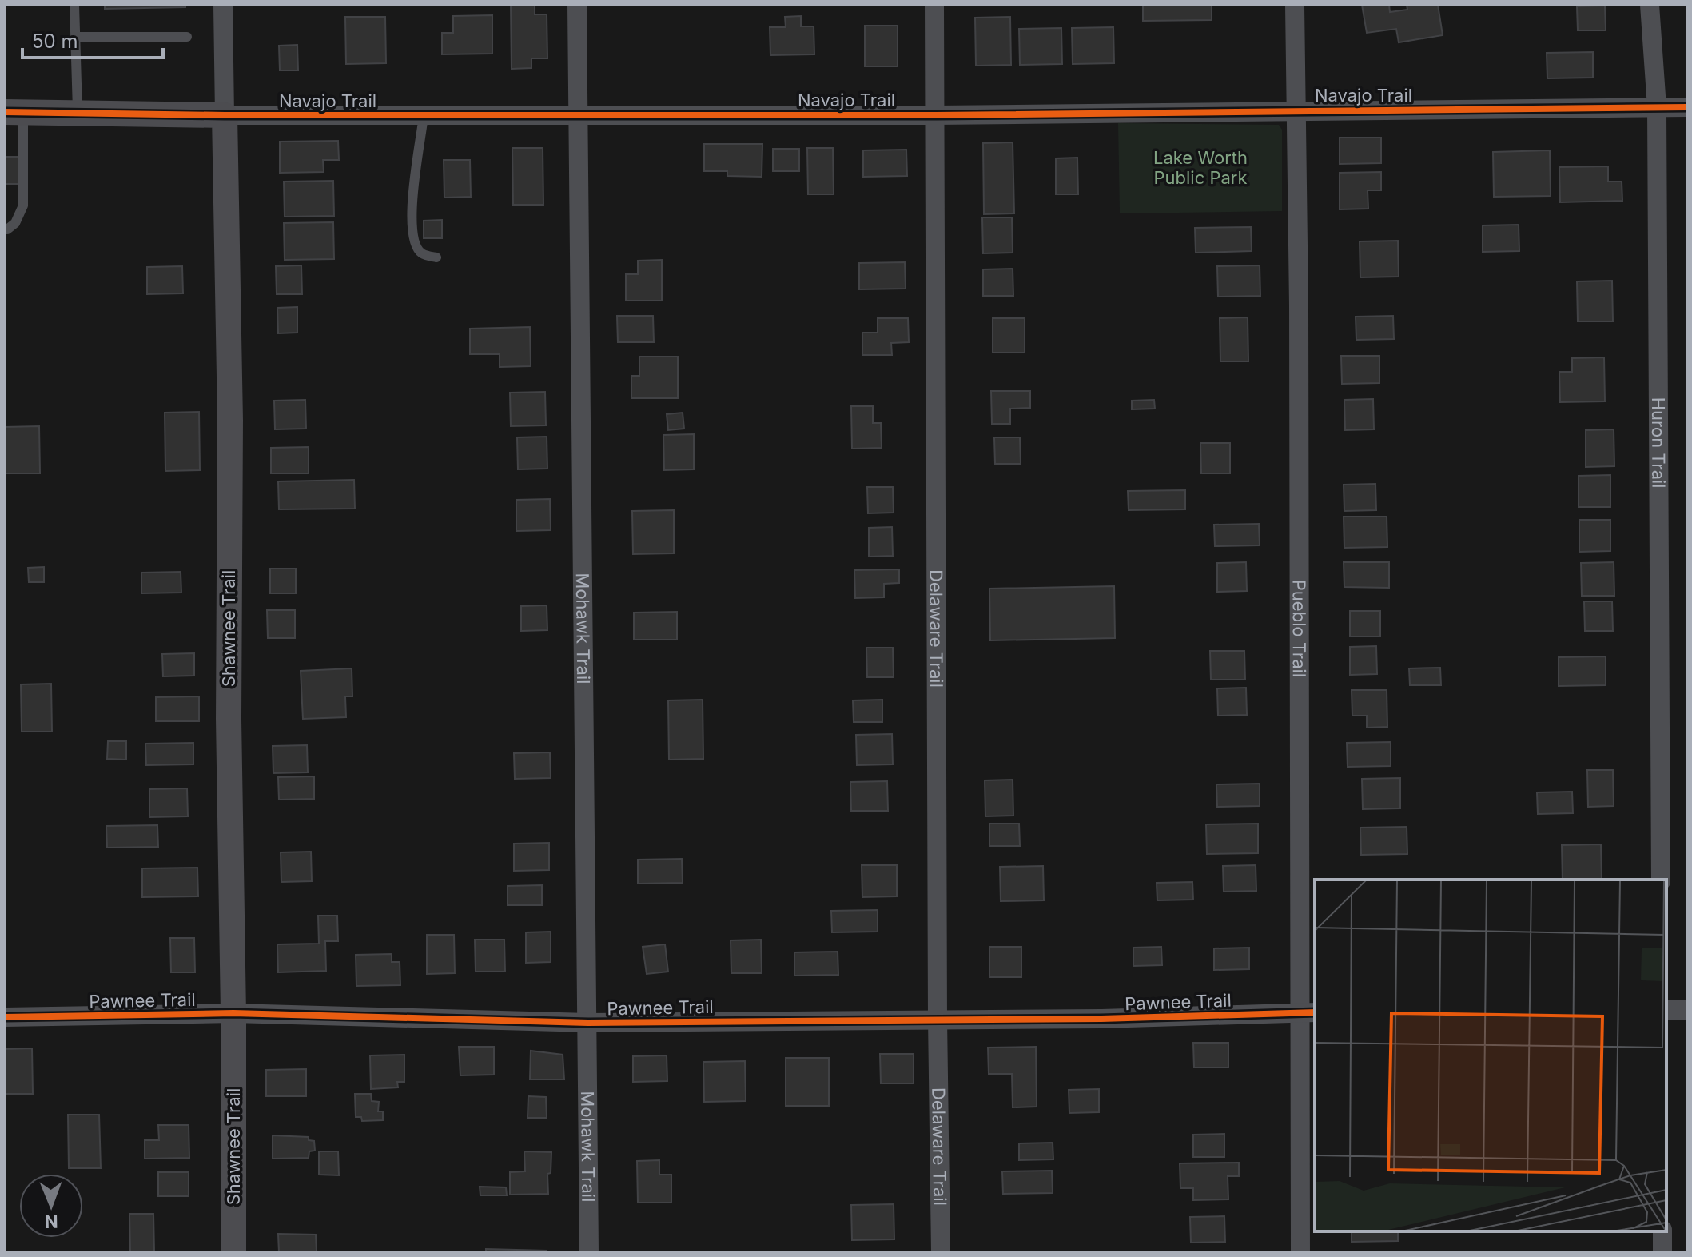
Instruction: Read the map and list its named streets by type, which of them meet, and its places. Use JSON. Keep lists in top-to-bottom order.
{
  "streets": {
    "street": [
      "Navajo Trail",
      "Huron Trail",
      "Shawnee Trail",
      "Mohawk Trail",
      "Delaware Trail",
      "Pueblo Trail",
      "Pawnee Trail"
    ]
  },
  "crossings": [
    ["Navajo Trail", "Huron Trail"],
    ["Navajo Trail", "Shawnee Trail"],
    ["Navajo Trail", "Mohawk Trail"],
    ["Navajo Trail", "Delaware Trail"],
    ["Navajo Trail", "Pueblo Trail"],
    ["Shawnee Trail", "Pawnee Trail"],
    ["Mohawk Trail", "Pawnee Trail"],
    ["Delaware Trail", "Pawnee Trail"],
    ["Pueblo Trail", "Pawnee Trail"]
  ],
  "parks": ["Lake Worth Public Park"],
  "scale_bar": "50 m",
  "north": "bottom"
}
